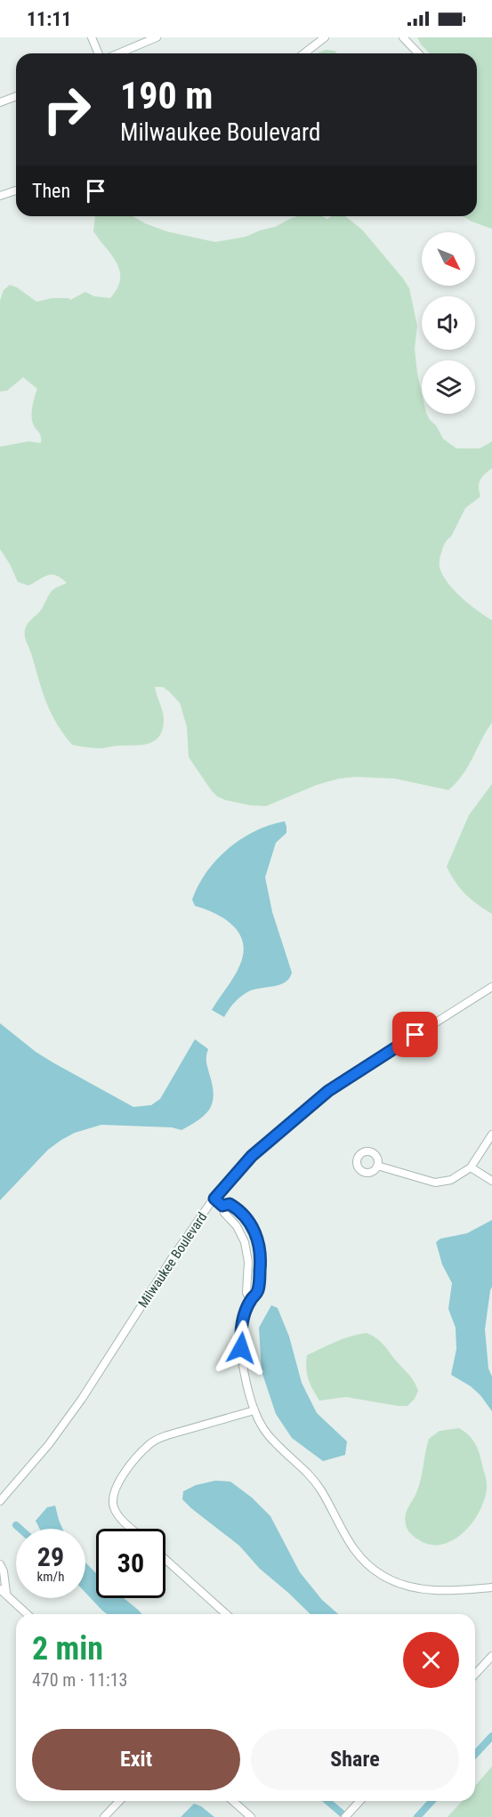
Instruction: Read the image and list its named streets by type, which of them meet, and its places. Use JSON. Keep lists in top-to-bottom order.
{
  "streets": {
    "street": ["Milwaukee Boulevard"]
  },
  "north": "bottom right",
  "page": {
    "status": "11:11",
    "turn": ["190 m", "Milwaukee Boulevard"],
    "then": "Then",
    "speed": "29 km/h",
    "limit": "30",
    "heading": ["2 min", "470 m · 11:13"],
    "buttons": ["Exit", "Share"]
  }
}
